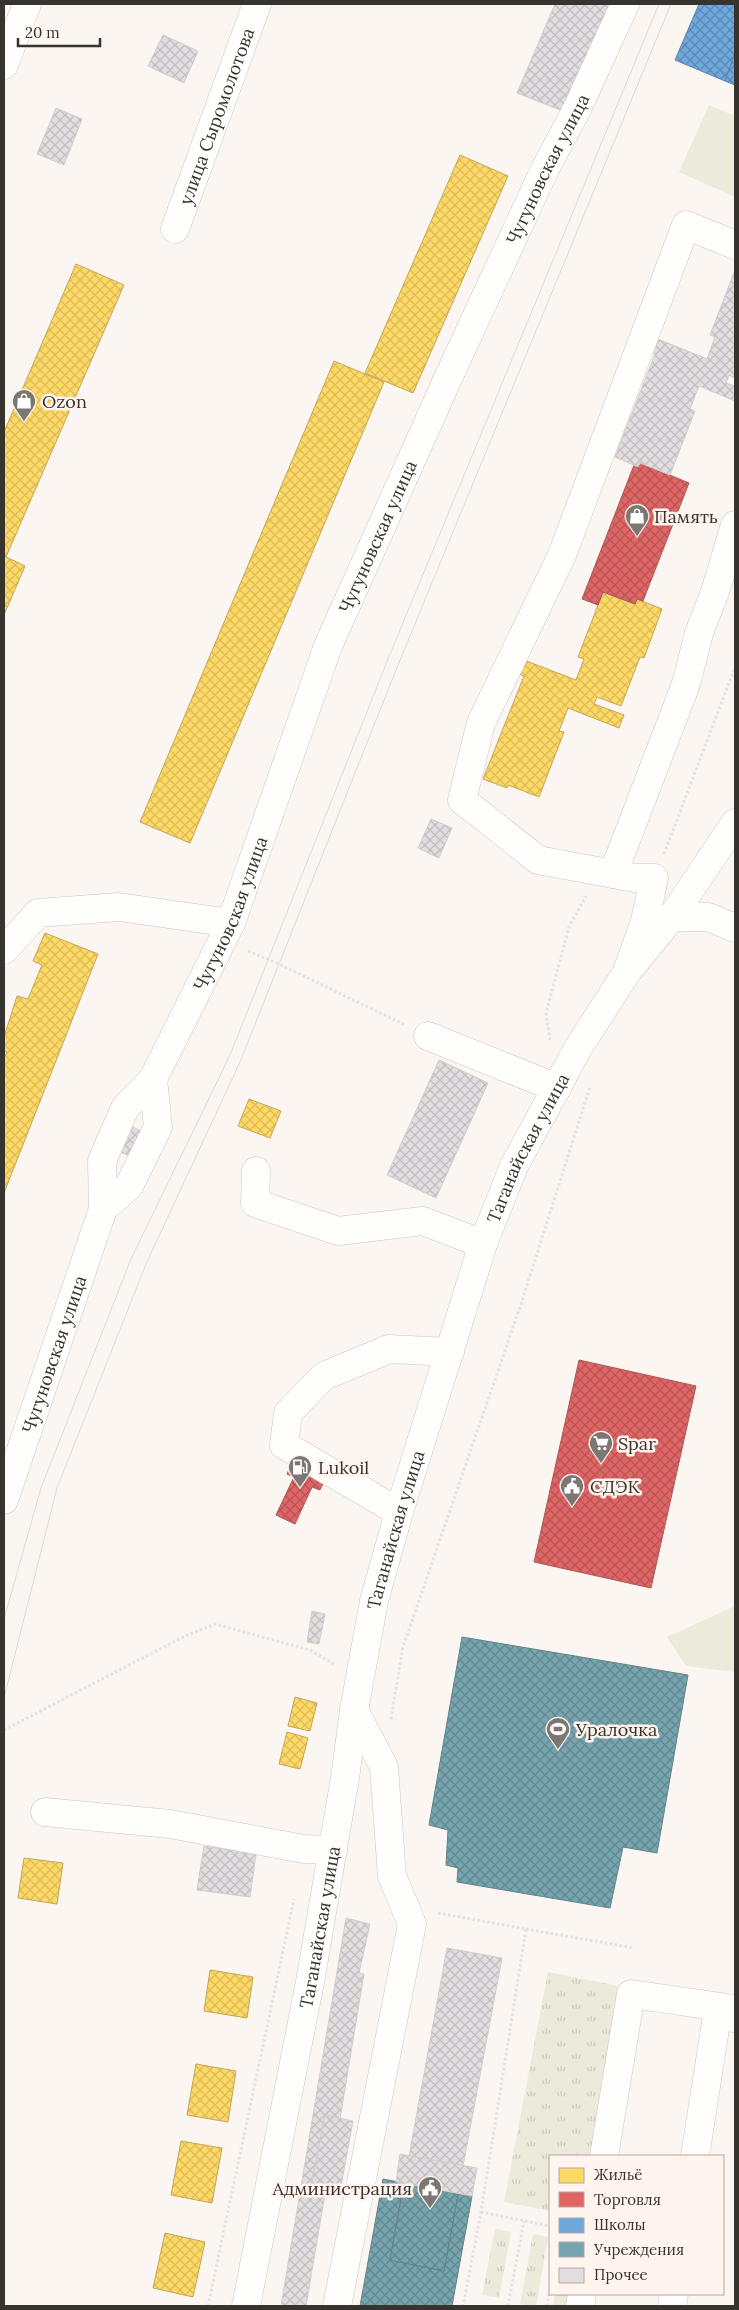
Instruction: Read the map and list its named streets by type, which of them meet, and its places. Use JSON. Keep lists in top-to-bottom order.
{
  "streets": {
    "street": ["улица Сыромолотова", "Чугуновская улица", "Таганайская улица"]
  },
  "places": {
    "shop": ["Ozon", "Память"],
    "supermarket": ["Spar"],
    "fuel station": ["Lukoil"],
    "public building": ["СДЭК", "Администрация"],
    "sports": ["Уралочка"]
  },
  "legend": [
    "Жильё",
    "Торговля",
    "Школы",
    "Учреждения",
    "Прочее"
  ],
  "scale_bar": "20 m"
}
